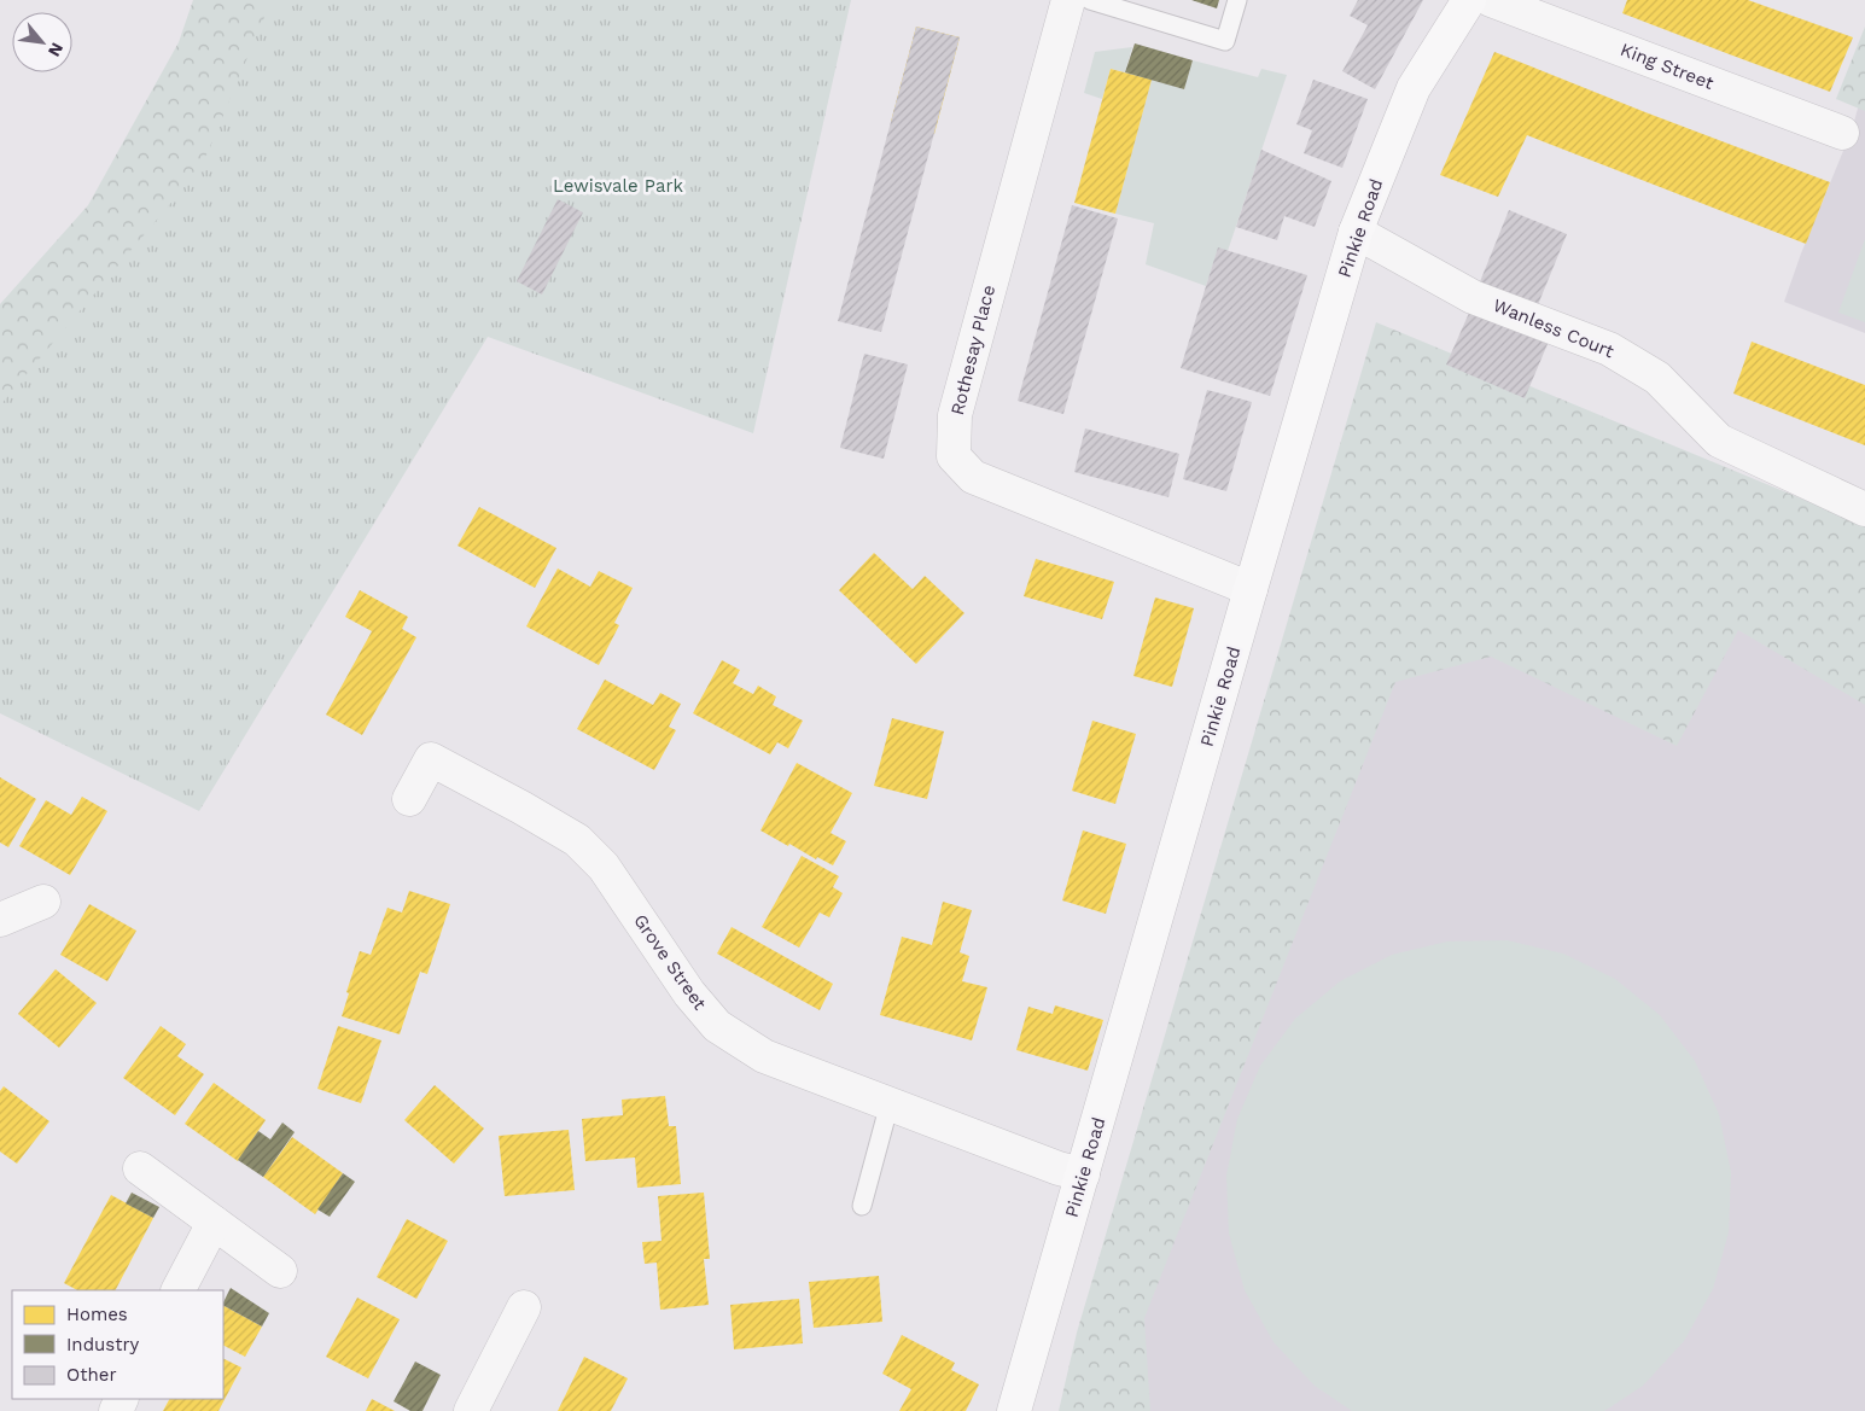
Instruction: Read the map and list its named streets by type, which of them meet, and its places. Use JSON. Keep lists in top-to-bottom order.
{
  "streets": {
    "main road": ["Pinkie Road"],
    "street": [
      "King Street",
      "Wanless Court",
      "Rothesay Place",
      "Grove Street"
    ]
  },
  "crossings": [
    ["Pinkie Road", "Wanless Court"],
    ["Pinkie Road", "Rothesay Place"],
    ["Pinkie Road", "Grove Street"]
  ],
  "parks": ["Lewisvale Park"],
  "legend": ["Homes", "Industry", "Other"],
  "north": "bottom right"
}
